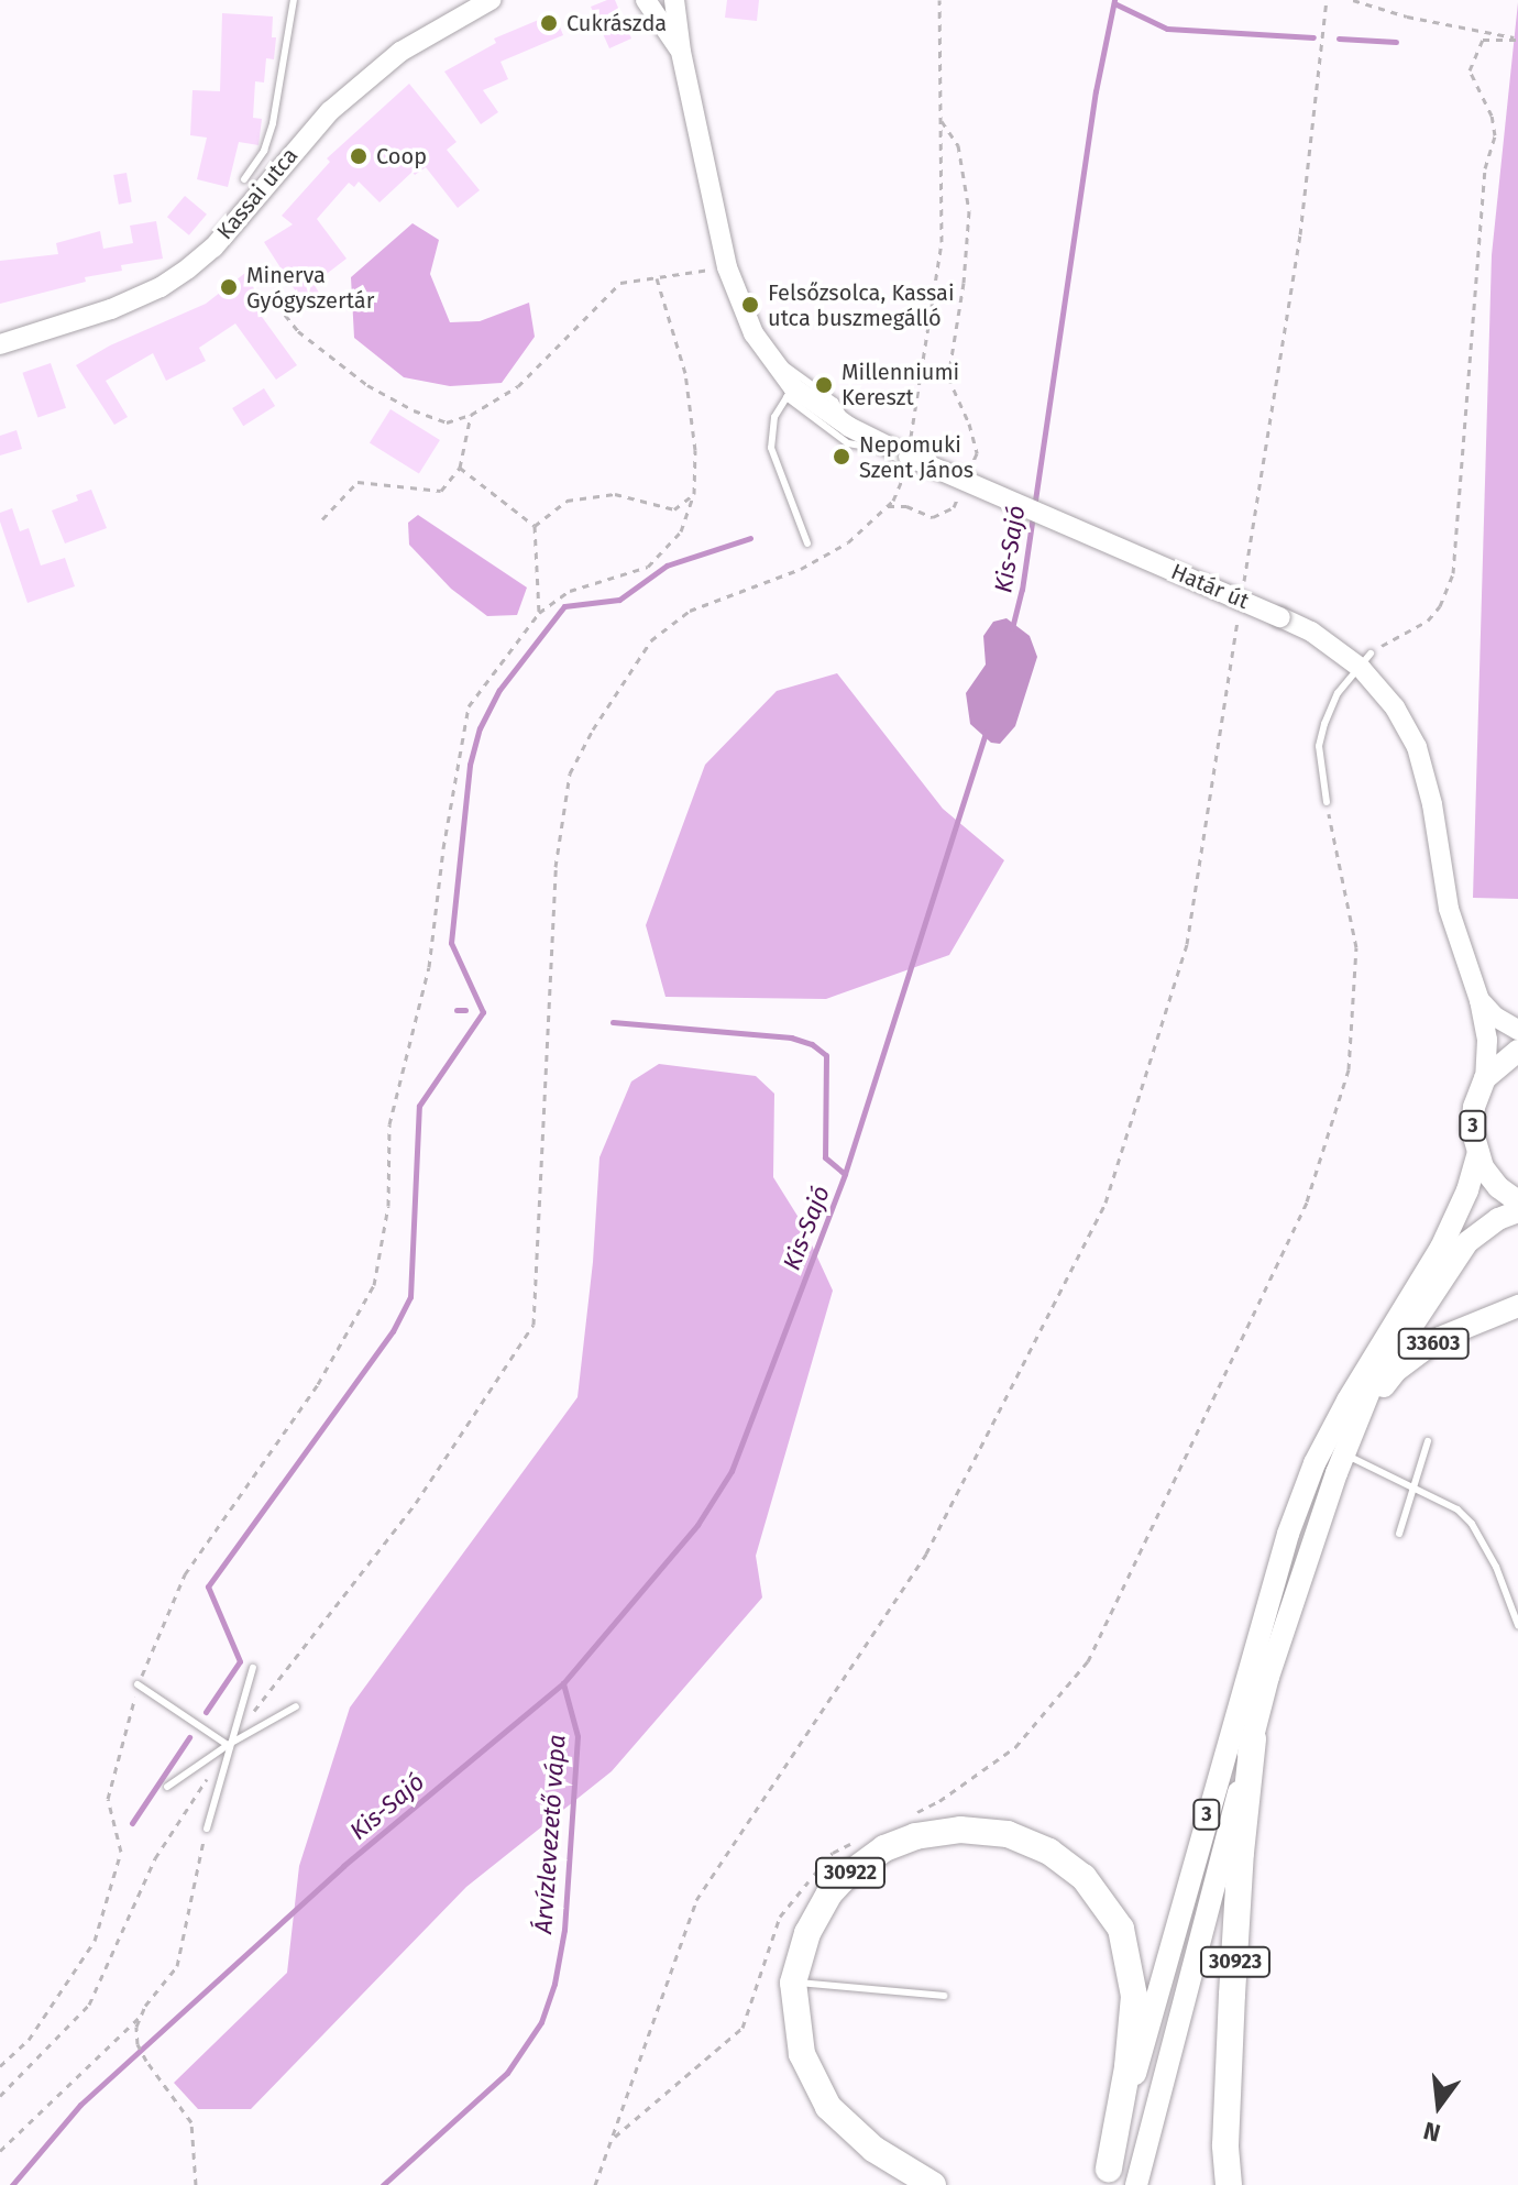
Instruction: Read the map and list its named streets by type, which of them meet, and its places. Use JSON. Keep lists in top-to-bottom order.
{
  "streets": {
    "highway": ["30922", "30923"],
    "main road": [
      "Kassai utca",
      "Határ út",
      "3",
      "33603"
    ]
  },
  "crossings": [
    ["Határ út", "3"],
    ["3", "33603"],
    ["3", "30922"],
    ["3", "30923"]
  ],
  "water": ["Kis-Sajó", "Árvízlevezető vápa"],
  "places": [
    "Cukrászda",
    "Coop",
    "Minerva Gyógyszertár",
    "Felsőzsolca, Kassai utca buszmegálló",
    "Millenniumi Kereszt",
    "Nepomuki Szent János"
  ],
  "north": "bottom"
}
